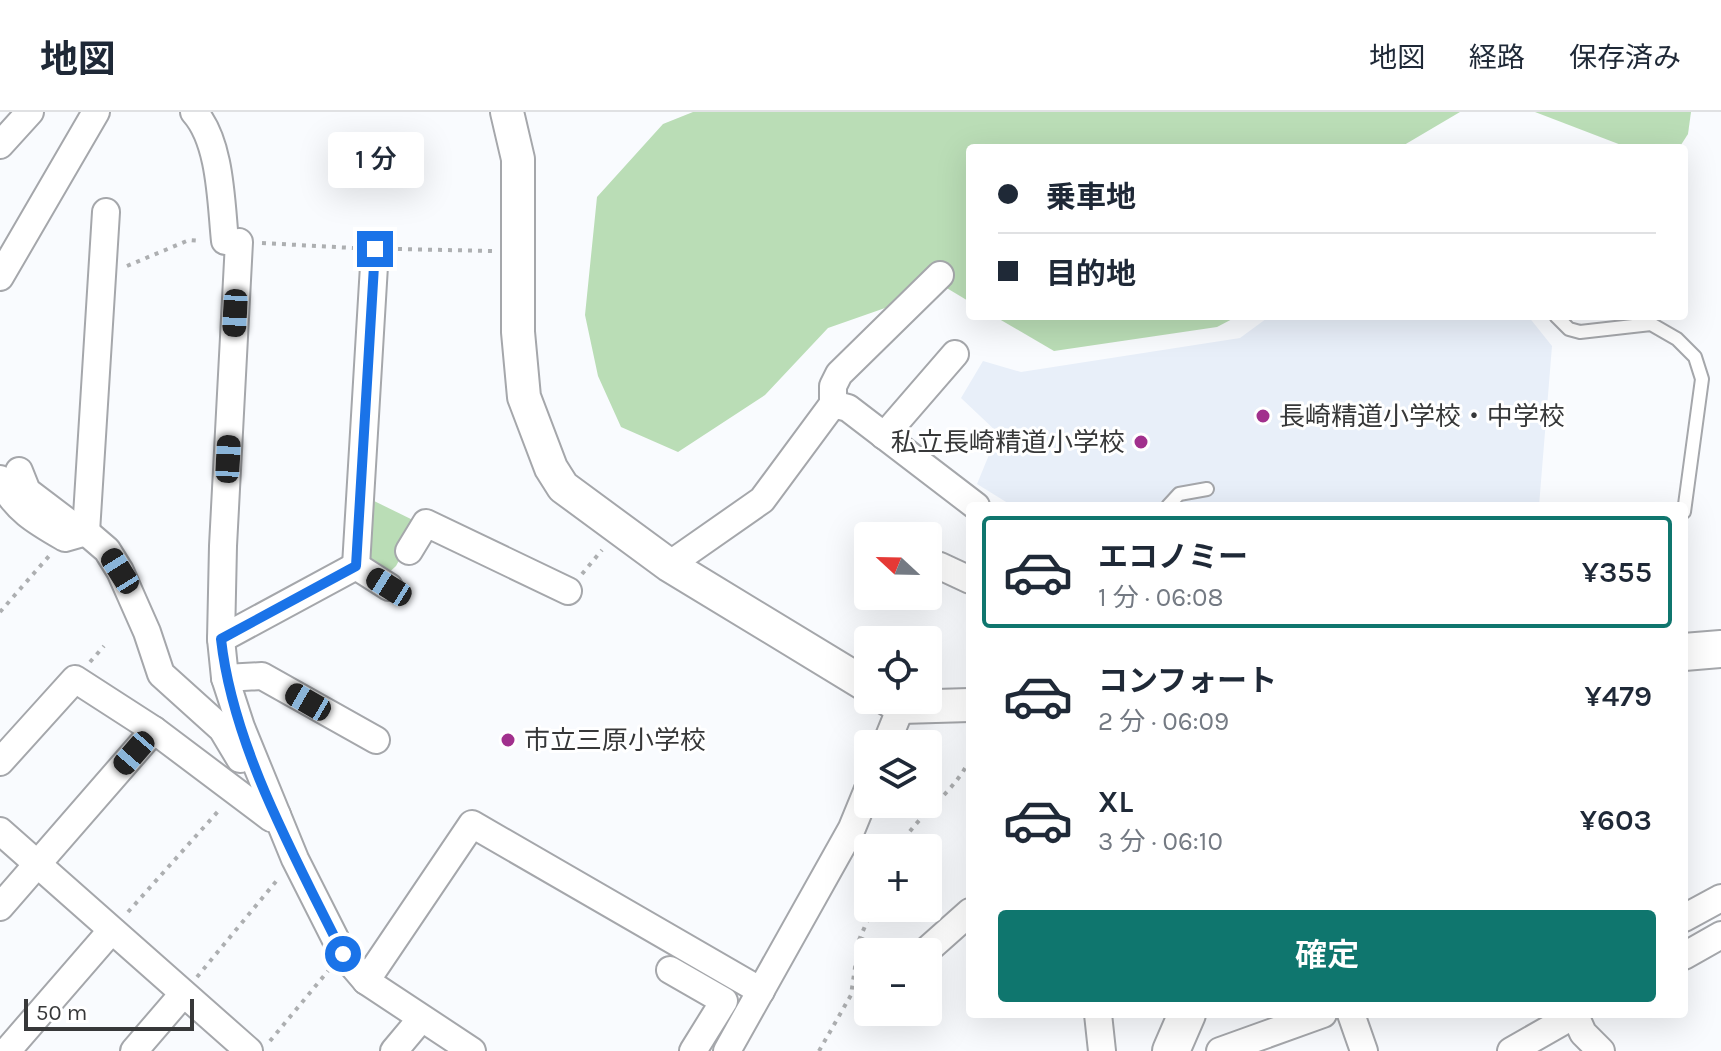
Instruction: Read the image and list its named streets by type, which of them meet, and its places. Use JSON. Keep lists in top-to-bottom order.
{
  "places": ["長崎精道小学校・中学校", "私立長崎精道小学校", "市立三原小学校"],
  "scale_bar": "50 m",
  "north": "left",
  "page": {
    "header": "地図",
    "nav": ["地図", "経路", "保存済み"],
    "bubble": "1 分",
    "banner": ["乗車地", "目的地"],
    "list": [
      {
        "name": "エコノミー",
        "note": "1 分 · 06:08",
        "value": "¥355"
      },
      {
        "name": "コンフォート",
        "note": "2 分 · 06:09",
        "value": "¥479"
      },
      {
        "name": "XL",
        "note": "3 分 · 06:10",
        "value": "¥603"
      }
    ],
    "map_buttons": ["+", "−"],
    "buttons": "確定",
    "scale": "50 m"
  }
}
